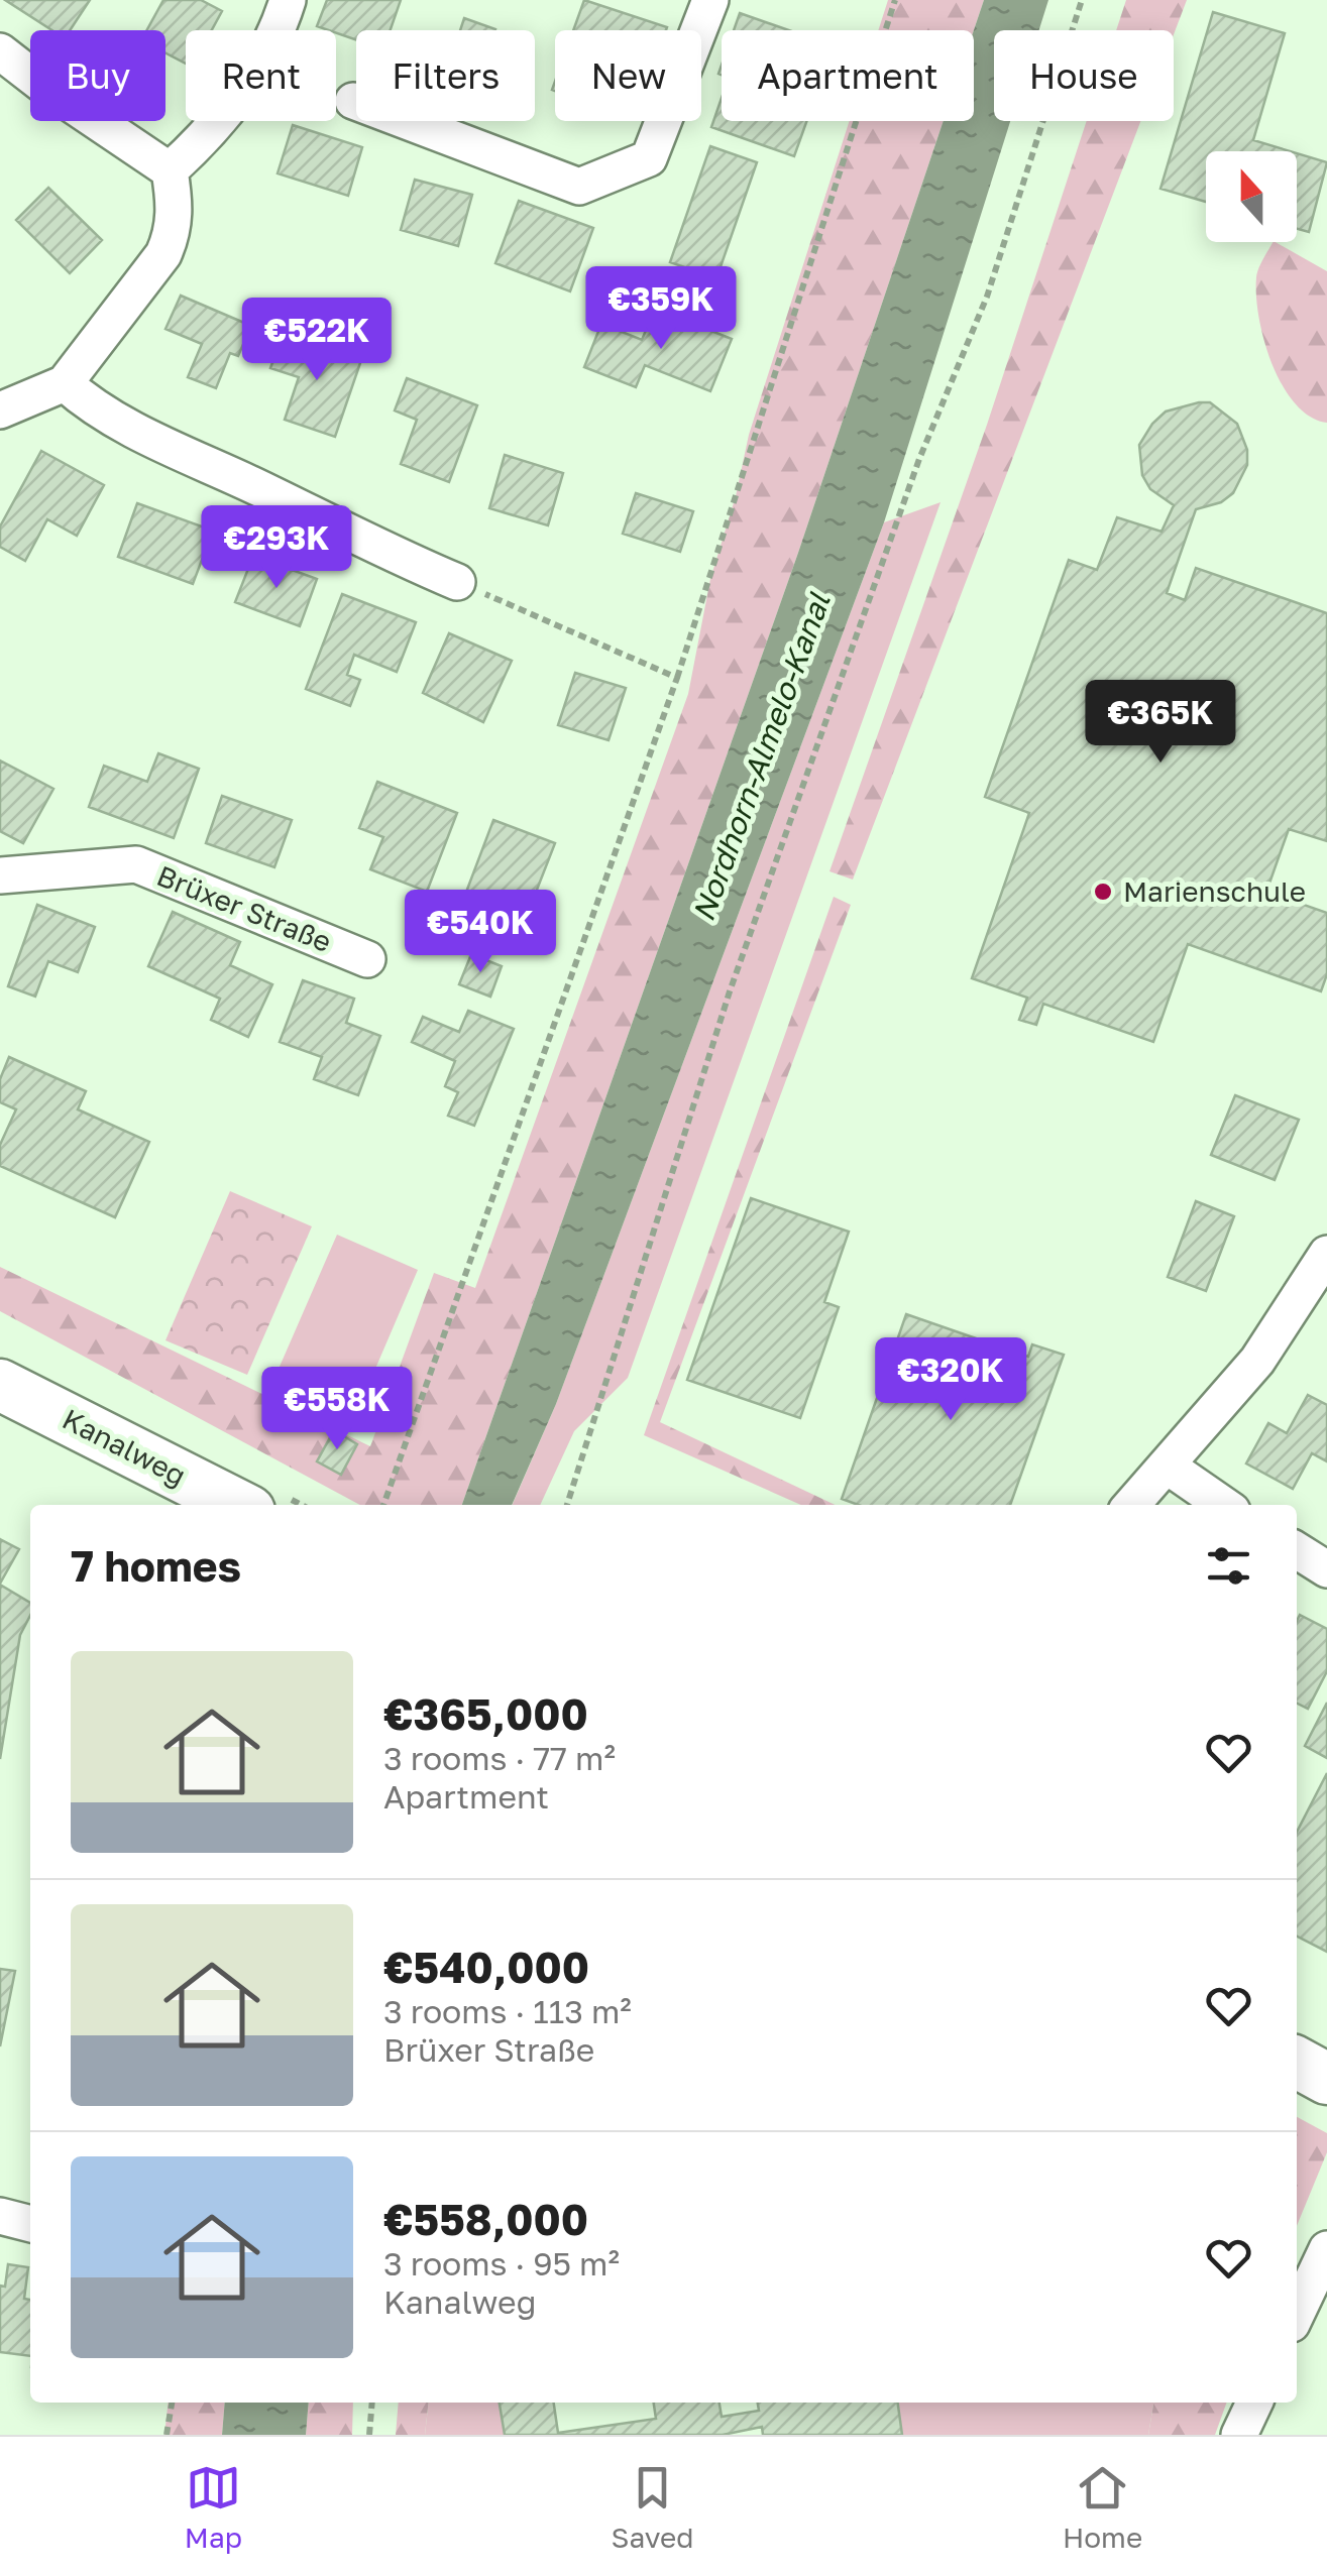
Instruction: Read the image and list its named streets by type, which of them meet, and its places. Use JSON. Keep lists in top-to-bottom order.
{
  "streets": {
    "street": ["Brüxer Straße", "Kanalweg"]
  },
  "water": ["Nordhorn-Almelo-Kanal"],
  "places": ["Marienschule"],
  "north": "top",
  "page": {
    "chip": [
      "Buy",
      "Rent",
      "Filters",
      "New",
      "Apartment",
      "House"
    ],
    "price": [
      "€359K",
      "€522K",
      "€293K",
      "€365K",
      "€540K",
      "€320K",
      "€558K"
    ],
    "heading": "7 homes",
    "list": [
      {
        "name": "€365,000",
        "note": "3 rooms · 77 m² · Apartment"
      },
      {
        "name": "€540,000",
        "note": "3 rooms · 113 m² · Brüxer Straße"
      },
      {
        "name": "€558,000",
        "note": "3 rooms · 95 m² · Kanalweg"
      }
    ],
    "tabs": ["Map", "Saved", "Home"]
  }
}
